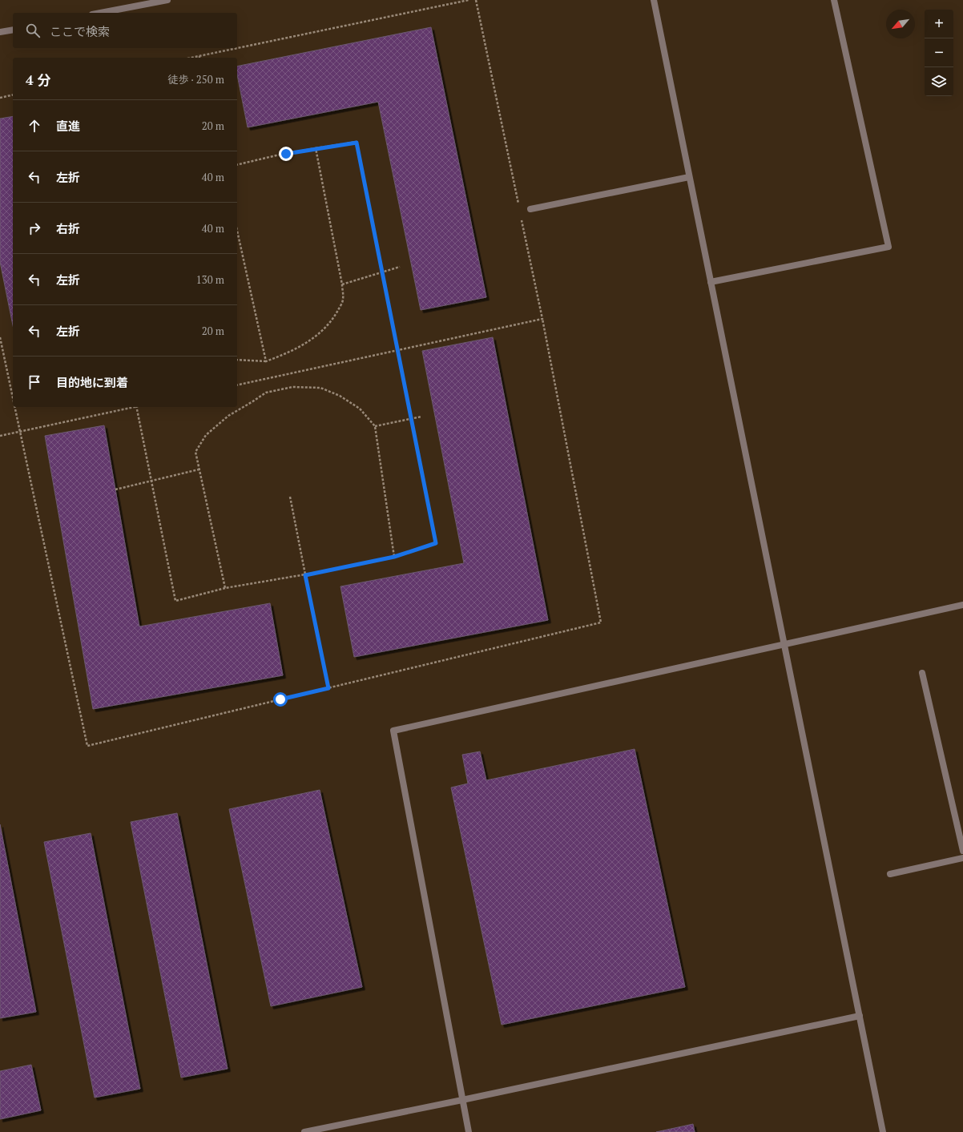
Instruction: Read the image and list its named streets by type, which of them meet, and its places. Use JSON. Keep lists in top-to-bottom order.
{
  "north": "bottom left",
  "page": {
    "map_buttons": ["+", "−"],
    "search": "ここで検索",
    "heading": ["4 分", "徒歩 · 250 m"],
    "list": [
      ["直進", "20 m"],
      ["左折", "40 m"],
      ["右折", "40 m"],
      ["左折", "130 m"],
      ["左折", "20 m"],
      "目的地に到着"
    ]
  }
}
